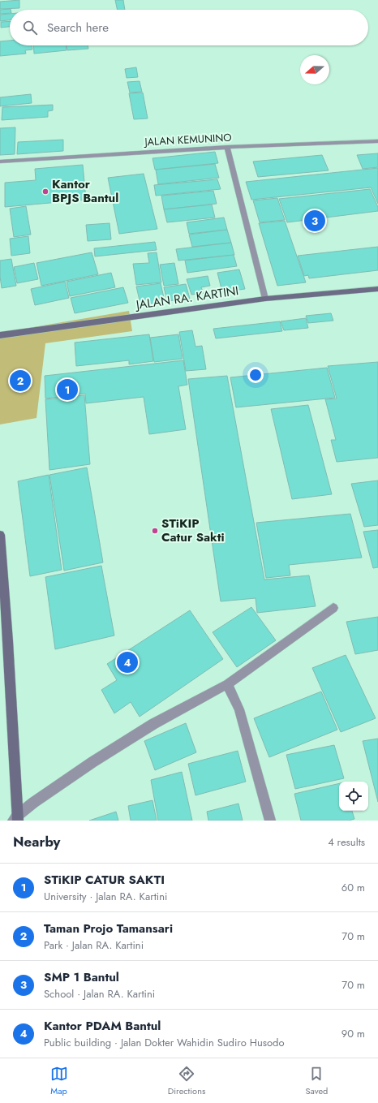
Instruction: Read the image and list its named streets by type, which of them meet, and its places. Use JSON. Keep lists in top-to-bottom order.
{
  "streets": {
    "main road": ["JALAN RA. KARTINI"],
    "street": ["JALAN KEMUNINO"]
  },
  "places": ["Kantor BPJS Bantul", "STiKIP Catur Sakti"],
  "north": "left",
  "page": {
    "search": "Search here",
    "pins": [
      "3",
      "2",
      "1",
      "4"
    ],
    "heading": ["Nearby", "4 results"],
    "list": [
      {
        "mark": "1",
        "name": "STiKIP CATUR SAKTI",
        "note": "University · Jalan RA. Kartini",
        "value": "60 m"
      },
      {
        "mark": "2",
        "name": "Taman Projo Tamansari",
        "note": "Park · Jalan RA. Kartini",
        "value": "70 m"
      },
      {
        "mark": "3",
        "name": "SMP 1 Bantul",
        "note": "School · Jalan RA. Kartini",
        "value": "70 m"
      },
      {
        "mark": "4",
        "name": "Kantor PDAM Bantul",
        "note": "Public building · Jalan Dokter Wahidin Sudiro Husodo",
        "value": "90 m"
      }
    ],
    "nav": ["Map", "Directions", "Saved"]
  }
}
